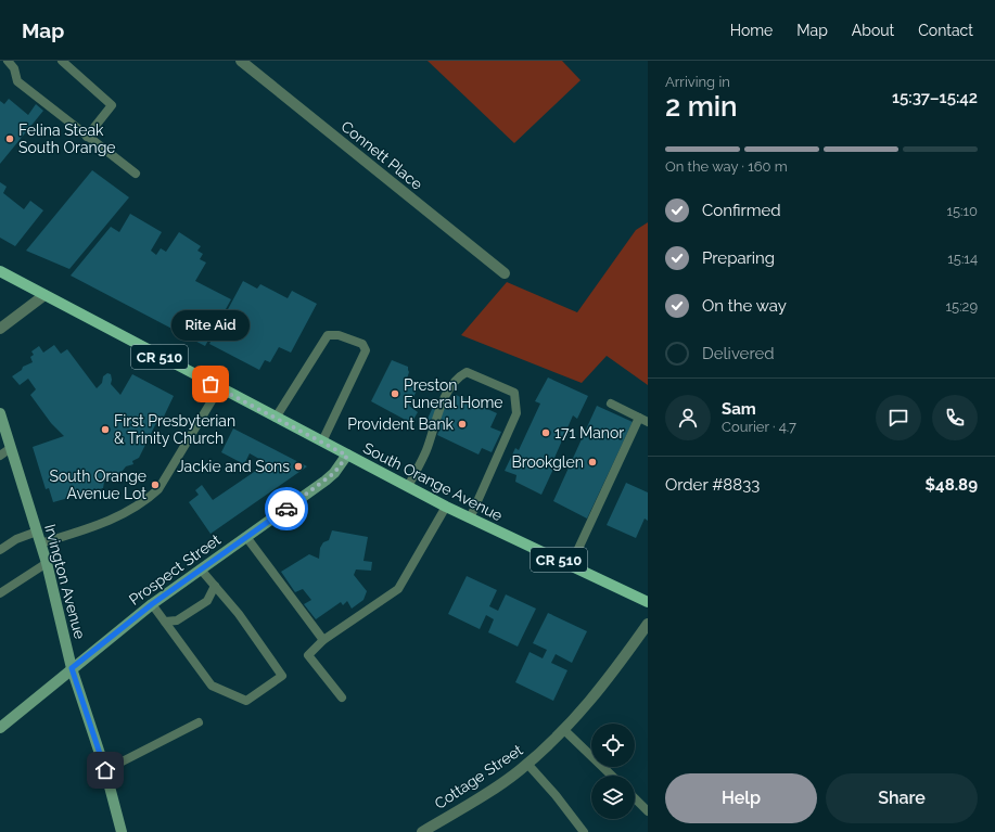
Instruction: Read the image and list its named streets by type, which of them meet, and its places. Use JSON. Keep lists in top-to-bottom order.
{
  "streets": {
    "main road": [
      "CR 510",
      "South Orange Avenue",
      "Prospect Street",
      "Irvington Avenue"
    ],
    "street": ["Connett Place", "Cottage Street"]
  },
  "crossings": [
    ["South Orange Avenue", "Prospect Street"],
    ["Prospect Street", "Irvington Avenue"]
  ],
  "places": [
    "Felina Steak South Orange",
    "Rite Aid",
    "Preston Funeral Home",
    "Provident Bank",
    "First Presbyterian & Trinity Church",
    "171 Manor",
    "Brookglen",
    "Jackie and Sons",
    "South Orange Avenue Lot"
  ],
  "page": {
    "header": "Map",
    "nav": [
      "Home",
      "Map",
      "About",
      "Contact"
    ],
    "heading": ["2 min", "Arriving in", "15:37–15:42"],
    "panel": [
      "Sam",
      "Courier · 4.7",
      "Order #8833",
      "$48.89"
    ],
    "bar": "On the way · 160 m",
    "list": [
      ["Confirmed", "15:10"],
      ["Preparing", "15:14"],
      ["On the way", "15:29"],
      "Delivered"
    ],
    "bubble": "Rite Aid",
    "buttons": ["Help", "Share"]
  }
}
